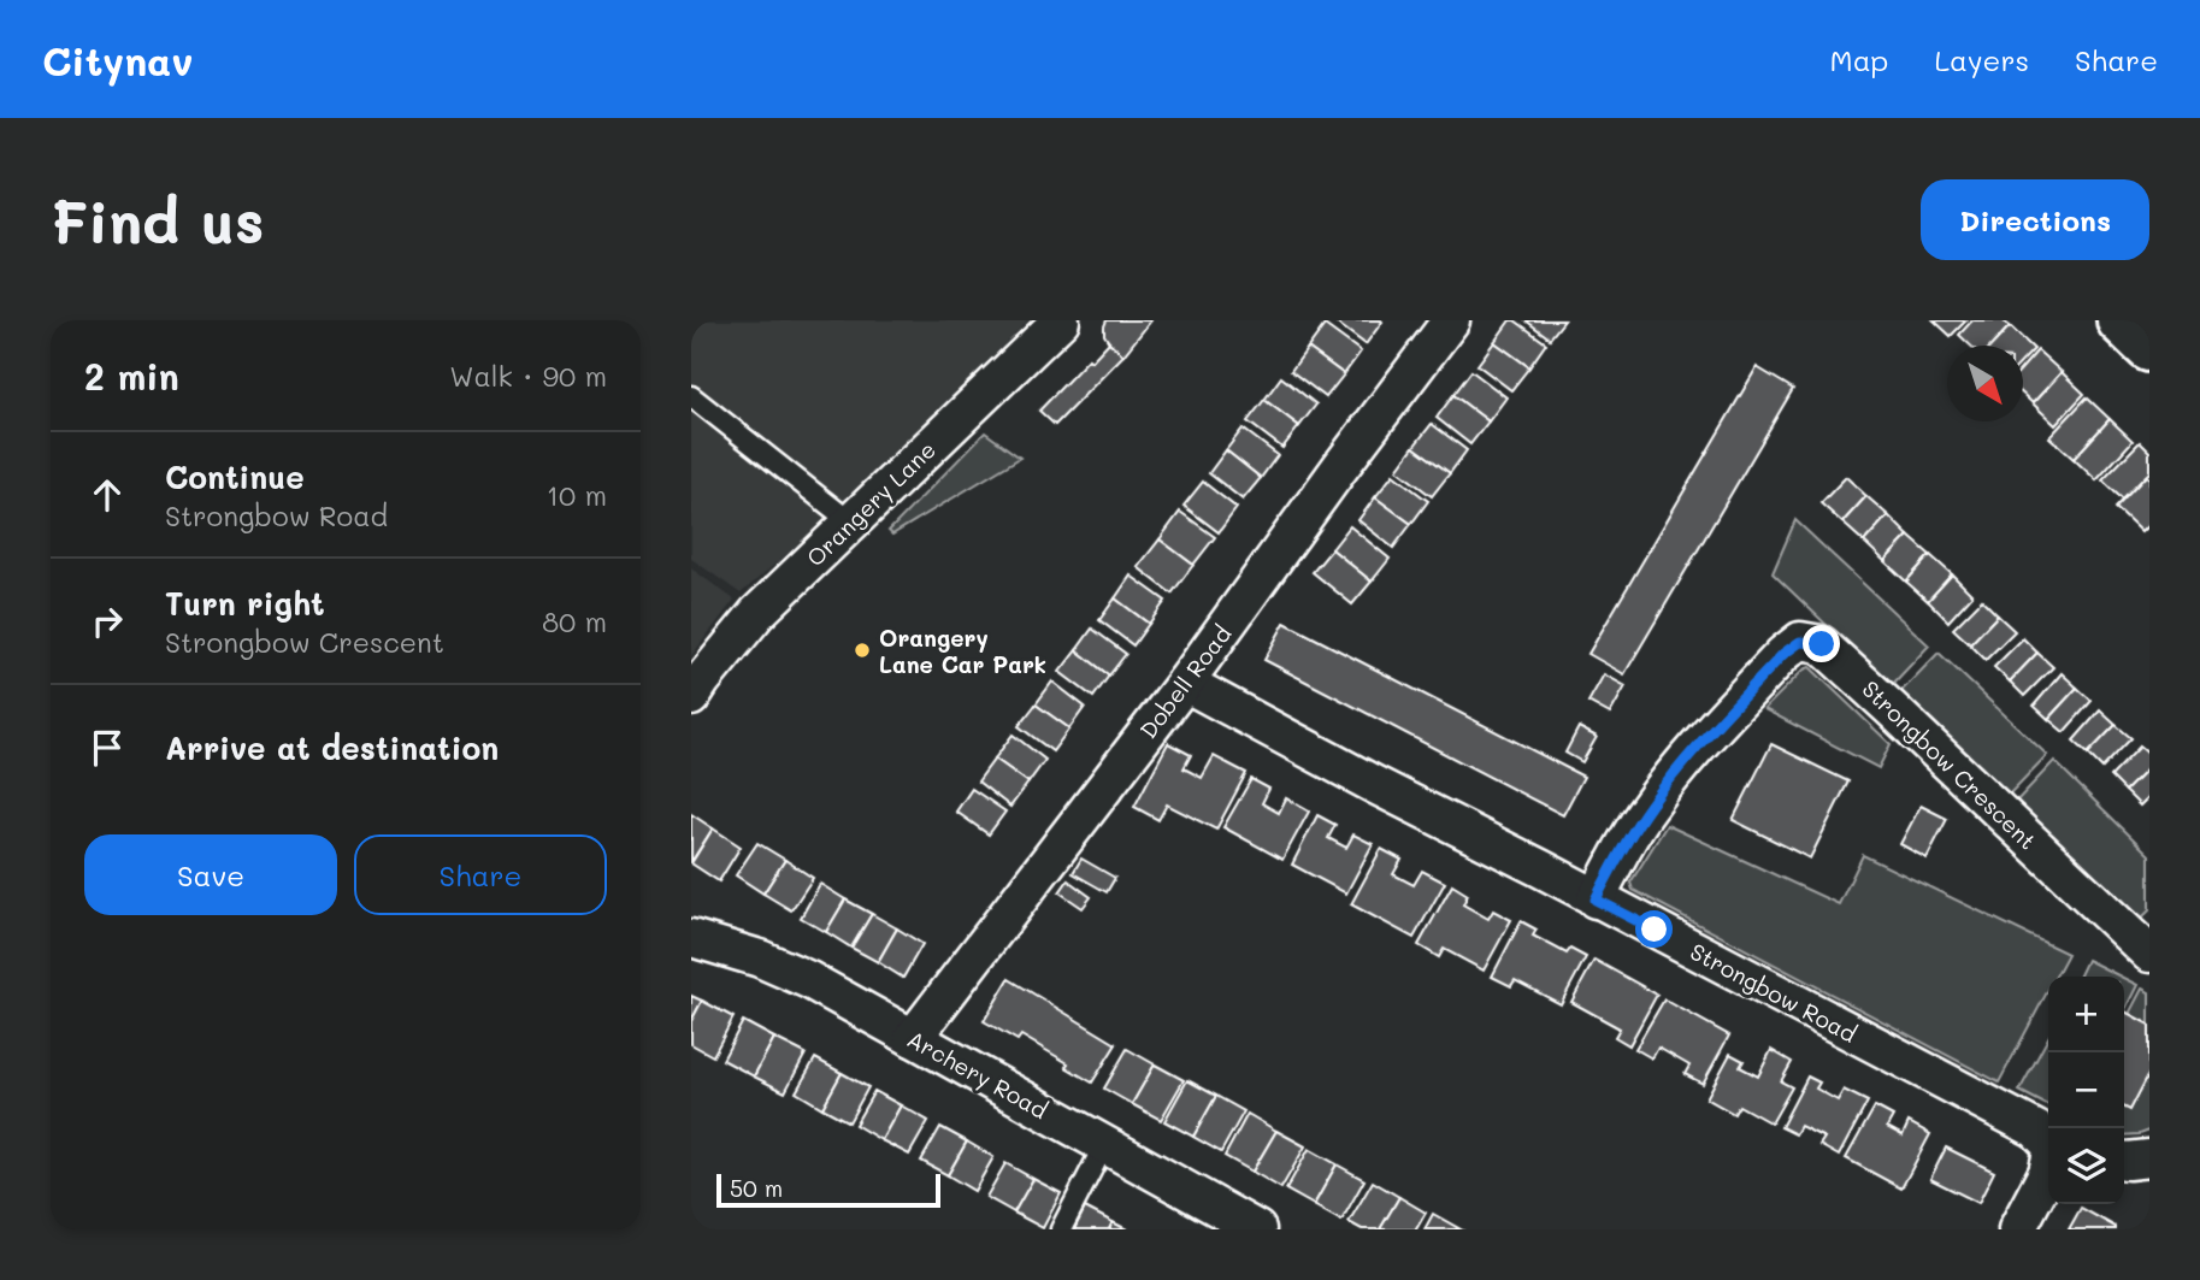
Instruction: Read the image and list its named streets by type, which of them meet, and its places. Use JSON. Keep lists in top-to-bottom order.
{
  "streets": {
    "street": [
      "Orangery Lane",
      "Dobell Road",
      "Strongbow Crescent",
      "Strongbow Road",
      "Archery Road"
    ]
  },
  "crossings": [
    ["Dobell Road", "Strongbow Road"],
    ["Dobell Road", "Archery Road"],
    ["Strongbow Crescent", "Strongbow Road"]
  ],
  "places": ["Orangery Lane Car Park"],
  "scale_bar": "50 m",
  "north": "bottom right",
  "page": {
    "header": "Citynav",
    "nav": ["Map", "Layers", "Share"],
    "buttons": [
      "Directions",
      ["Save", "Share"]
    ],
    "title": "Find us",
    "heading": ["2 min", "Walk · 90 m"],
    "list": [
      ["Continue", "Strongbow Road", "10 m"],
      ["Turn right", "Strongbow Crescent", "80 m"],
      "Arrive at destination"
    ],
    "map_buttons": ["+", "−"],
    "scale": "50 m"
  }
}
